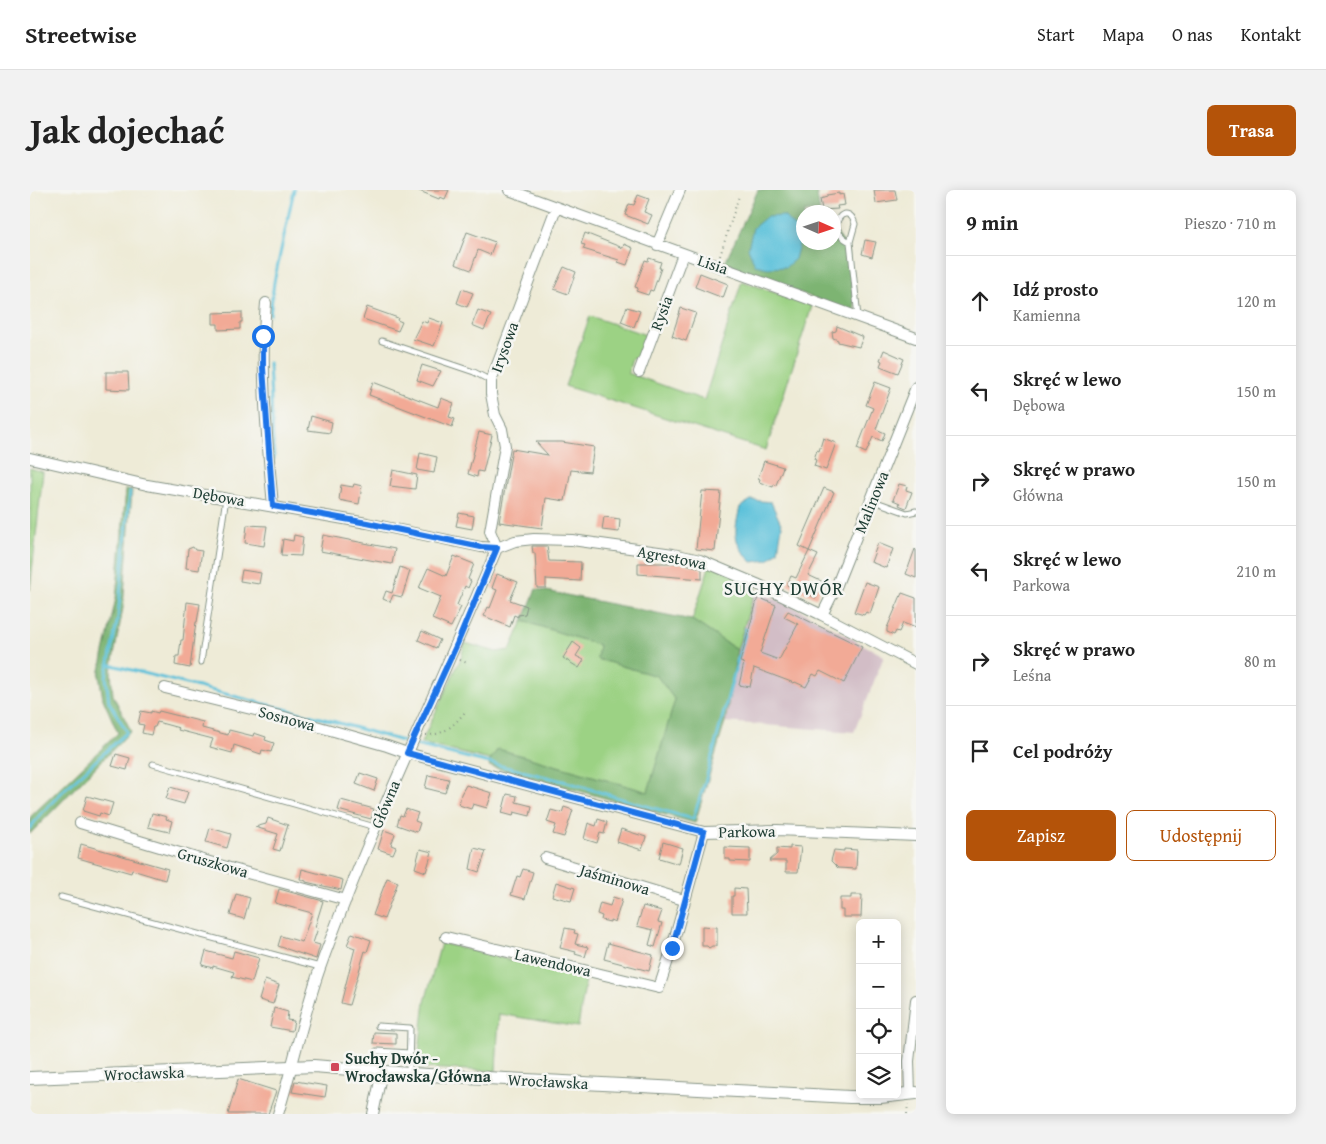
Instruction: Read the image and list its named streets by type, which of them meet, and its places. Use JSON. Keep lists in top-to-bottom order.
{
  "streets": {
    "street": [
      "Lisia",
      "Rysia",
      "Irysowa",
      "Dębowa",
      "Malinowa",
      "Agrestowa",
      "Sosnowa",
      "Główna",
      "Parkowa",
      "Gruszkowa",
      "Jaśminowa",
      "Lawendowa",
      "Wrocławska"
    ]
  },
  "crossings": [
    ["Lisia", "Rysia"],
    ["Lisia", "Irysowa"],
    ["Irysowa", "Dębowa"],
    ["Irysowa", "Agrestowa"],
    ["Irysowa", "Główna"],
    ["Dębowa", "Agrestowa"],
    ["Dębowa", "Główna"],
    ["Malinowa", "Agrestowa"],
    ["Agrestowa", "Główna"],
    ["Sosnowa", "Główna"],
    ["Sosnowa", "Parkowa"],
    ["Główna", "Parkowa"],
    ["Główna", "Gruszkowa"],
    ["Główna", "Wrocławska"],
    ["Jaśminowa", "Lawendowa"]
  ],
  "districts": ["SUCHY DWÓR"],
  "places": {
    "transit": ["Suchy Dwór - Wrocławska/Główna"]
  },
  "north": "right",
  "page": {
    "header": "Streetwise",
    "nav": [
      "Start",
      "Mapa",
      "O nas",
      "Kontakt"
    ],
    "title": "Jak dojechać",
    "buttons": [
      "Trasa",
      ["Zapisz", "Udostępnij"]
    ],
    "heading": ["9 min", "Pieszo · 710 m"],
    "list": [
      ["Idź prosto", "Kamienna", "120 m"],
      ["Skręć w lewo", "Dębowa", "150 m"],
      ["Skręć w prawo", "Główna", "150 m"],
      ["Skręć w lewo", "Parkowa", "210 m"],
      ["Skręć w prawo", "Leśna", "80 m"],
      "Cel podróży"
    ],
    "map_buttons": ["+", "−"]
  }
}
